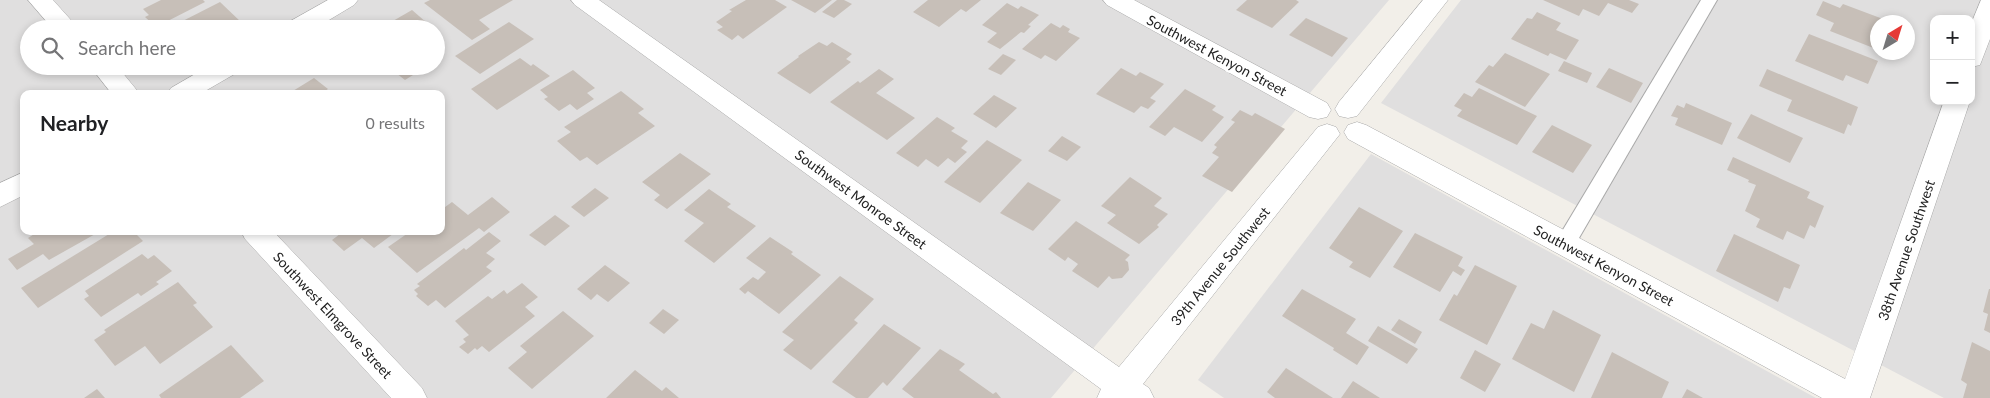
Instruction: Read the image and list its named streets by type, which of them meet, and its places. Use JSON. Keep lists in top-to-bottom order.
{
  "streets": {
    "street": [
      "Southwest Kenyon Street",
      "Southwest Monroe Street",
      "38th Avenue Southwest",
      "39th Avenue Southwest",
      "Southwest Elmgrove Street"
    ]
  },
  "crossings": [
    ["Southwest Kenyon Street", "38th Avenue Southwest"],
    ["Southwest Kenyon Street", "39th Avenue Southwest"],
    ["Southwest Monroe Street", "39th Avenue Southwest"]
  ],
  "north": "top right",
  "page": {
    "map_buttons": ["+", "−"],
    "search": "Search here",
    "heading": ["Nearby", "0 results"]
  }
}
